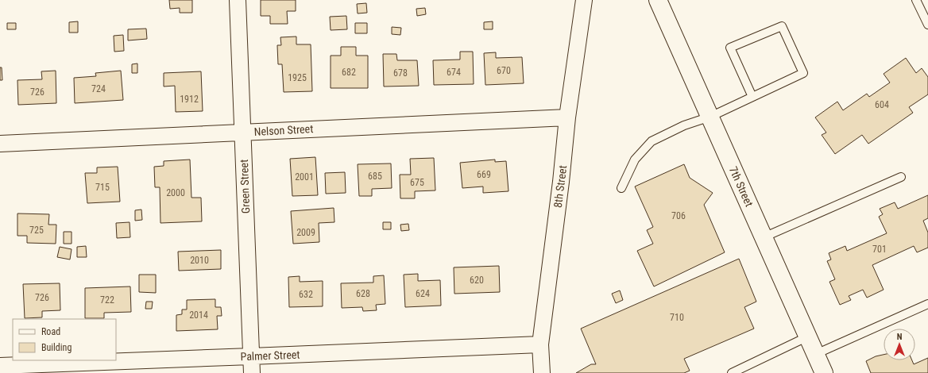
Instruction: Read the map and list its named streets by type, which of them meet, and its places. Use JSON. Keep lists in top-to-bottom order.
{
  "streets": {
    "street": [
      "Nelson Street",
      "Green Street",
      "8th Street",
      "7th Street",
      "Palmer Street"
    ]
  },
  "crossings": [
    ["Nelson Street", "Green Street"],
    ["Nelson Street", "8th Street"],
    ["Green Street", "Palmer Street"],
    ["8th Street", "Palmer Street"]
  ],
  "house_numbers": [
    "670",
    "682",
    "674",
    "678",
    "1925",
    "724",
    "726",
    "1912",
    "604",
    "669",
    "685",
    "2001",
    "675",
    "715",
    "2000",
    "706",
    "725",
    "2009",
    "701",
    "2010",
    "620",
    "628",
    "624",
    "632",
    "726",
    "722",
    "2014",
    "710"
  ],
  "legend": ["Road", "Building"],
  "north": "top"
}
